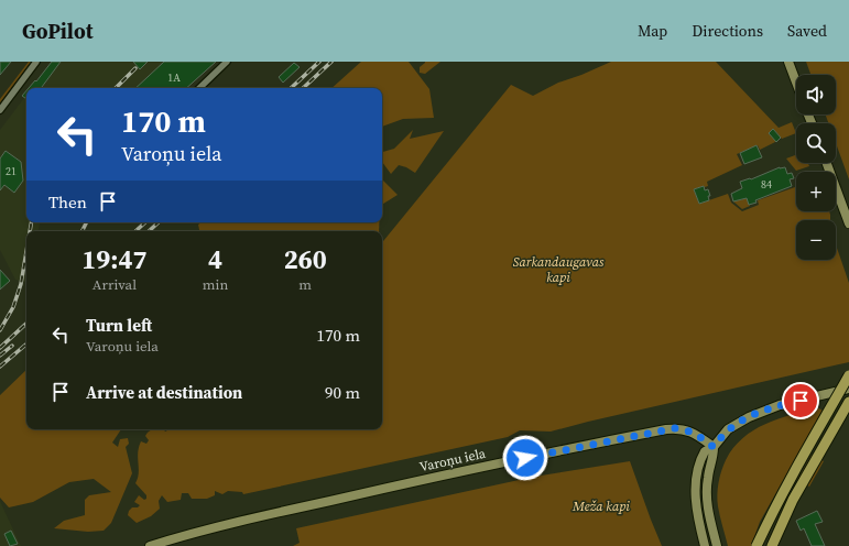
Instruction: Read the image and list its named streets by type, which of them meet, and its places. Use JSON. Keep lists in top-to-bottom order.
{
  "streets": {
    "street": ["Varoņu iela"]
  },
  "parks": ["Sarkandaugavas kapi", "Meža kapi"],
  "house_numbers": ["1A", "21", "84"],
  "page": {
    "header": "GoPilot",
    "nav": ["Map", "Directions", "Saved"],
    "map_buttons": ["+", "−"],
    "turn": ["170 m", "Varoņu iela"],
    "then": "Then",
    "eta": [
      "19:47",
      "Arrival",
      "4",
      "min",
      "260",
      "m"
    ],
    "list": [
      {
        "name": "Turn left",
        "note": "Varoņu iela",
        "value": "170 m"
      },
      {
        "name": "Arrive at destination",
        "value": "90 m"
      }
    ]
  }
}
